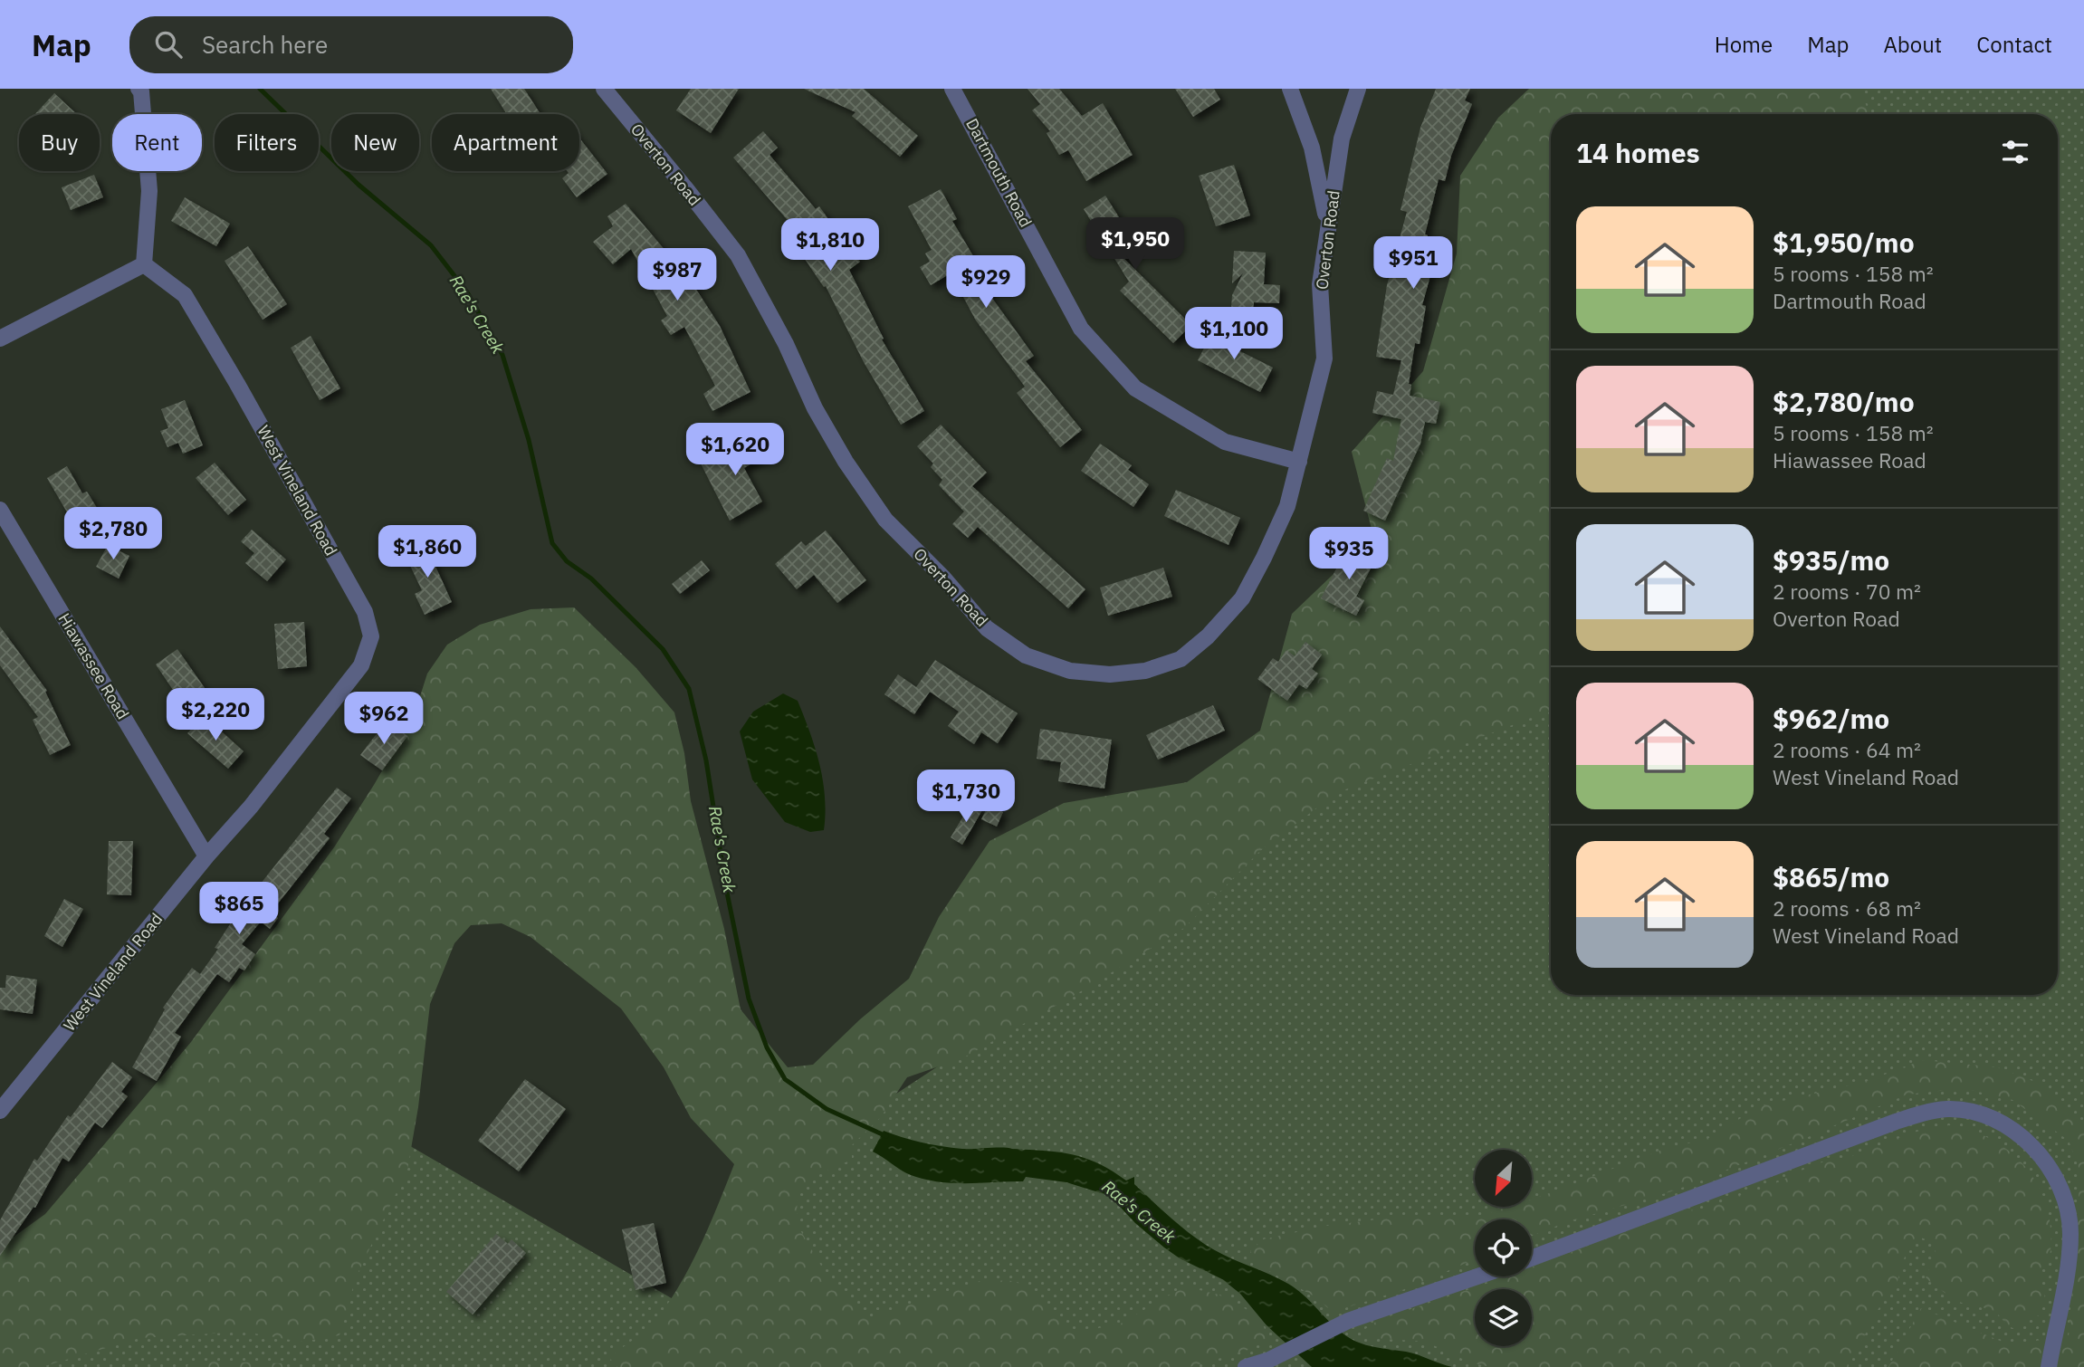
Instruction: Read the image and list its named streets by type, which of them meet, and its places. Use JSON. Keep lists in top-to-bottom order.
{
  "streets": {
    "street": [
      "Overton Road",
      "Dartmouth Road",
      "West Vineland Road",
      "Hiawassee Road"
    ]
  },
  "crossings": [
    ["Overton Road", "Dartmouth Road"],
    ["West Vineland Road", "Hiawassee Road"]
  ],
  "water": ["Rae's Creek"],
  "north": "bottom left",
  "page": {
    "header": "Map",
    "search": "Search here",
    "nav": [
      "Home",
      "Map",
      "About",
      "Contact"
    ],
    "chip": [
      "Buy",
      "Rent",
      "Filters",
      "New",
      "Apartment"
    ],
    "heading": "14 homes",
    "list": [
      {
        "name": "$1,950/mo",
        "note": "5 rooms · 158 m² · Dartmouth Road"
      },
      {
        "name": "$2,780/mo",
        "note": "5 rooms · 158 m² · Hiawassee Road"
      },
      {
        "name": "$935/mo",
        "note": "2 rooms · 70 m² · Overton Road"
      },
      {
        "name": "$962/mo",
        "note": "2 rooms · 64 m² · West Vineland Road"
      },
      {
        "name": "$865/mo",
        "note": "2 rooms · 68 m² · West Vineland Road"
      }
    ],
    "price": [
      "$1,950",
      "$1,810",
      "$951",
      "$987",
      "$929",
      "$1,100",
      "$1,620",
      "$2,780",
      "$1,860",
      "$935",
      "$2,220",
      "$962",
      "$1,730",
      "$865"
    ]
  }
}
